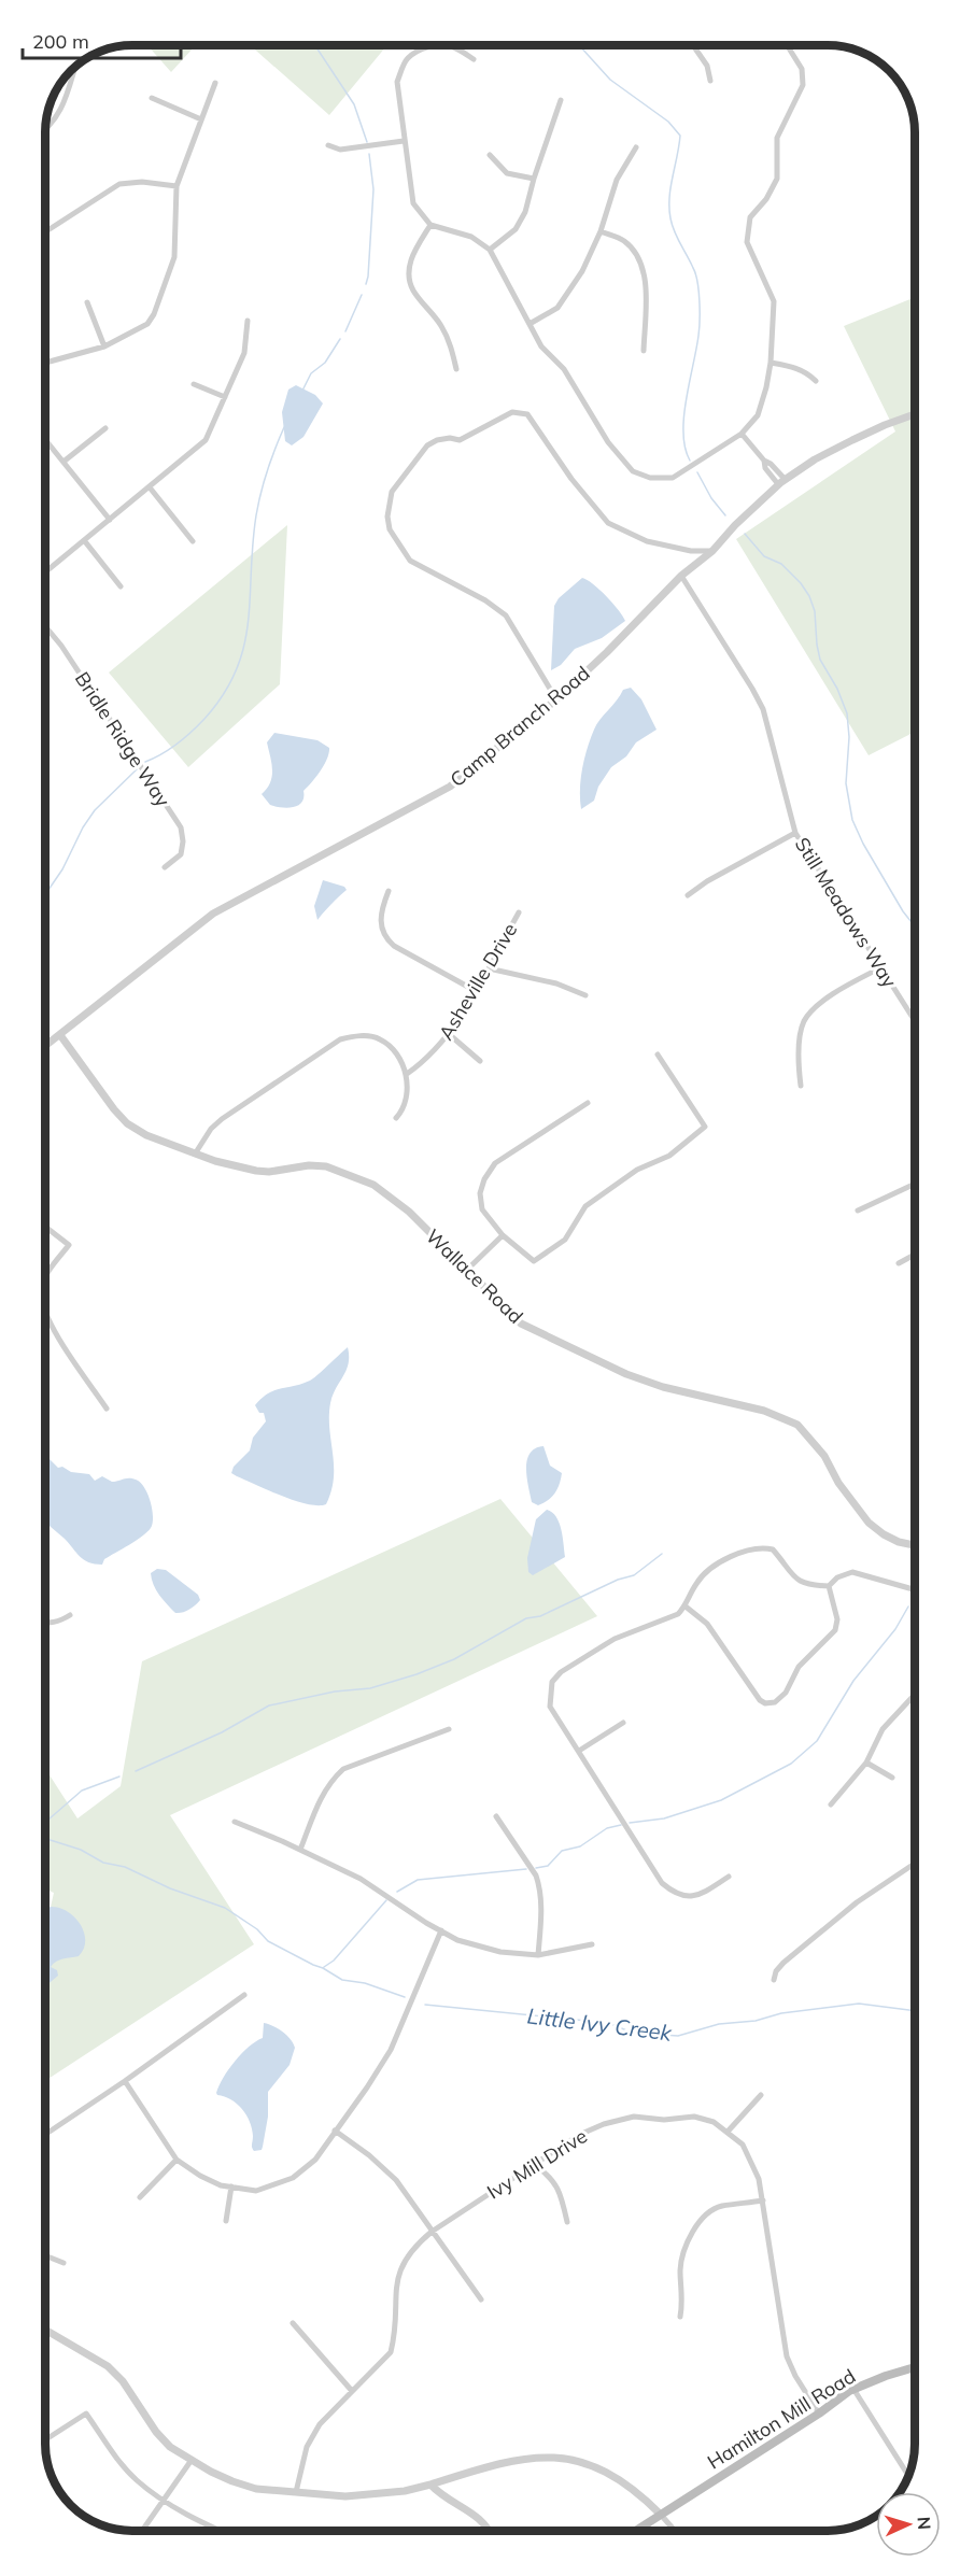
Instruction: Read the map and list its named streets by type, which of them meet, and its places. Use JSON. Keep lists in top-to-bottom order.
{
  "streets": {
    "main road": ["Hamilton Mill Road"],
    "street": [
      "Camp Branch Road",
      "Bridle Ridge Way",
      "Still Meadows Way",
      "Asheville Drive",
      "Wallace Road",
      "Ivy Mill Drive"
    ]
  },
  "crossings": [
    ["Camp Branch Road", "Still Meadows Way"],
    ["Camp Branch Road", "Wallace Road"],
    ["Ivy Mill Drive", "Hamilton Mill Road"]
  ],
  "water": ["Little Ivy Creek"],
  "scale_bar": "200 m",
  "north": "right"
}
